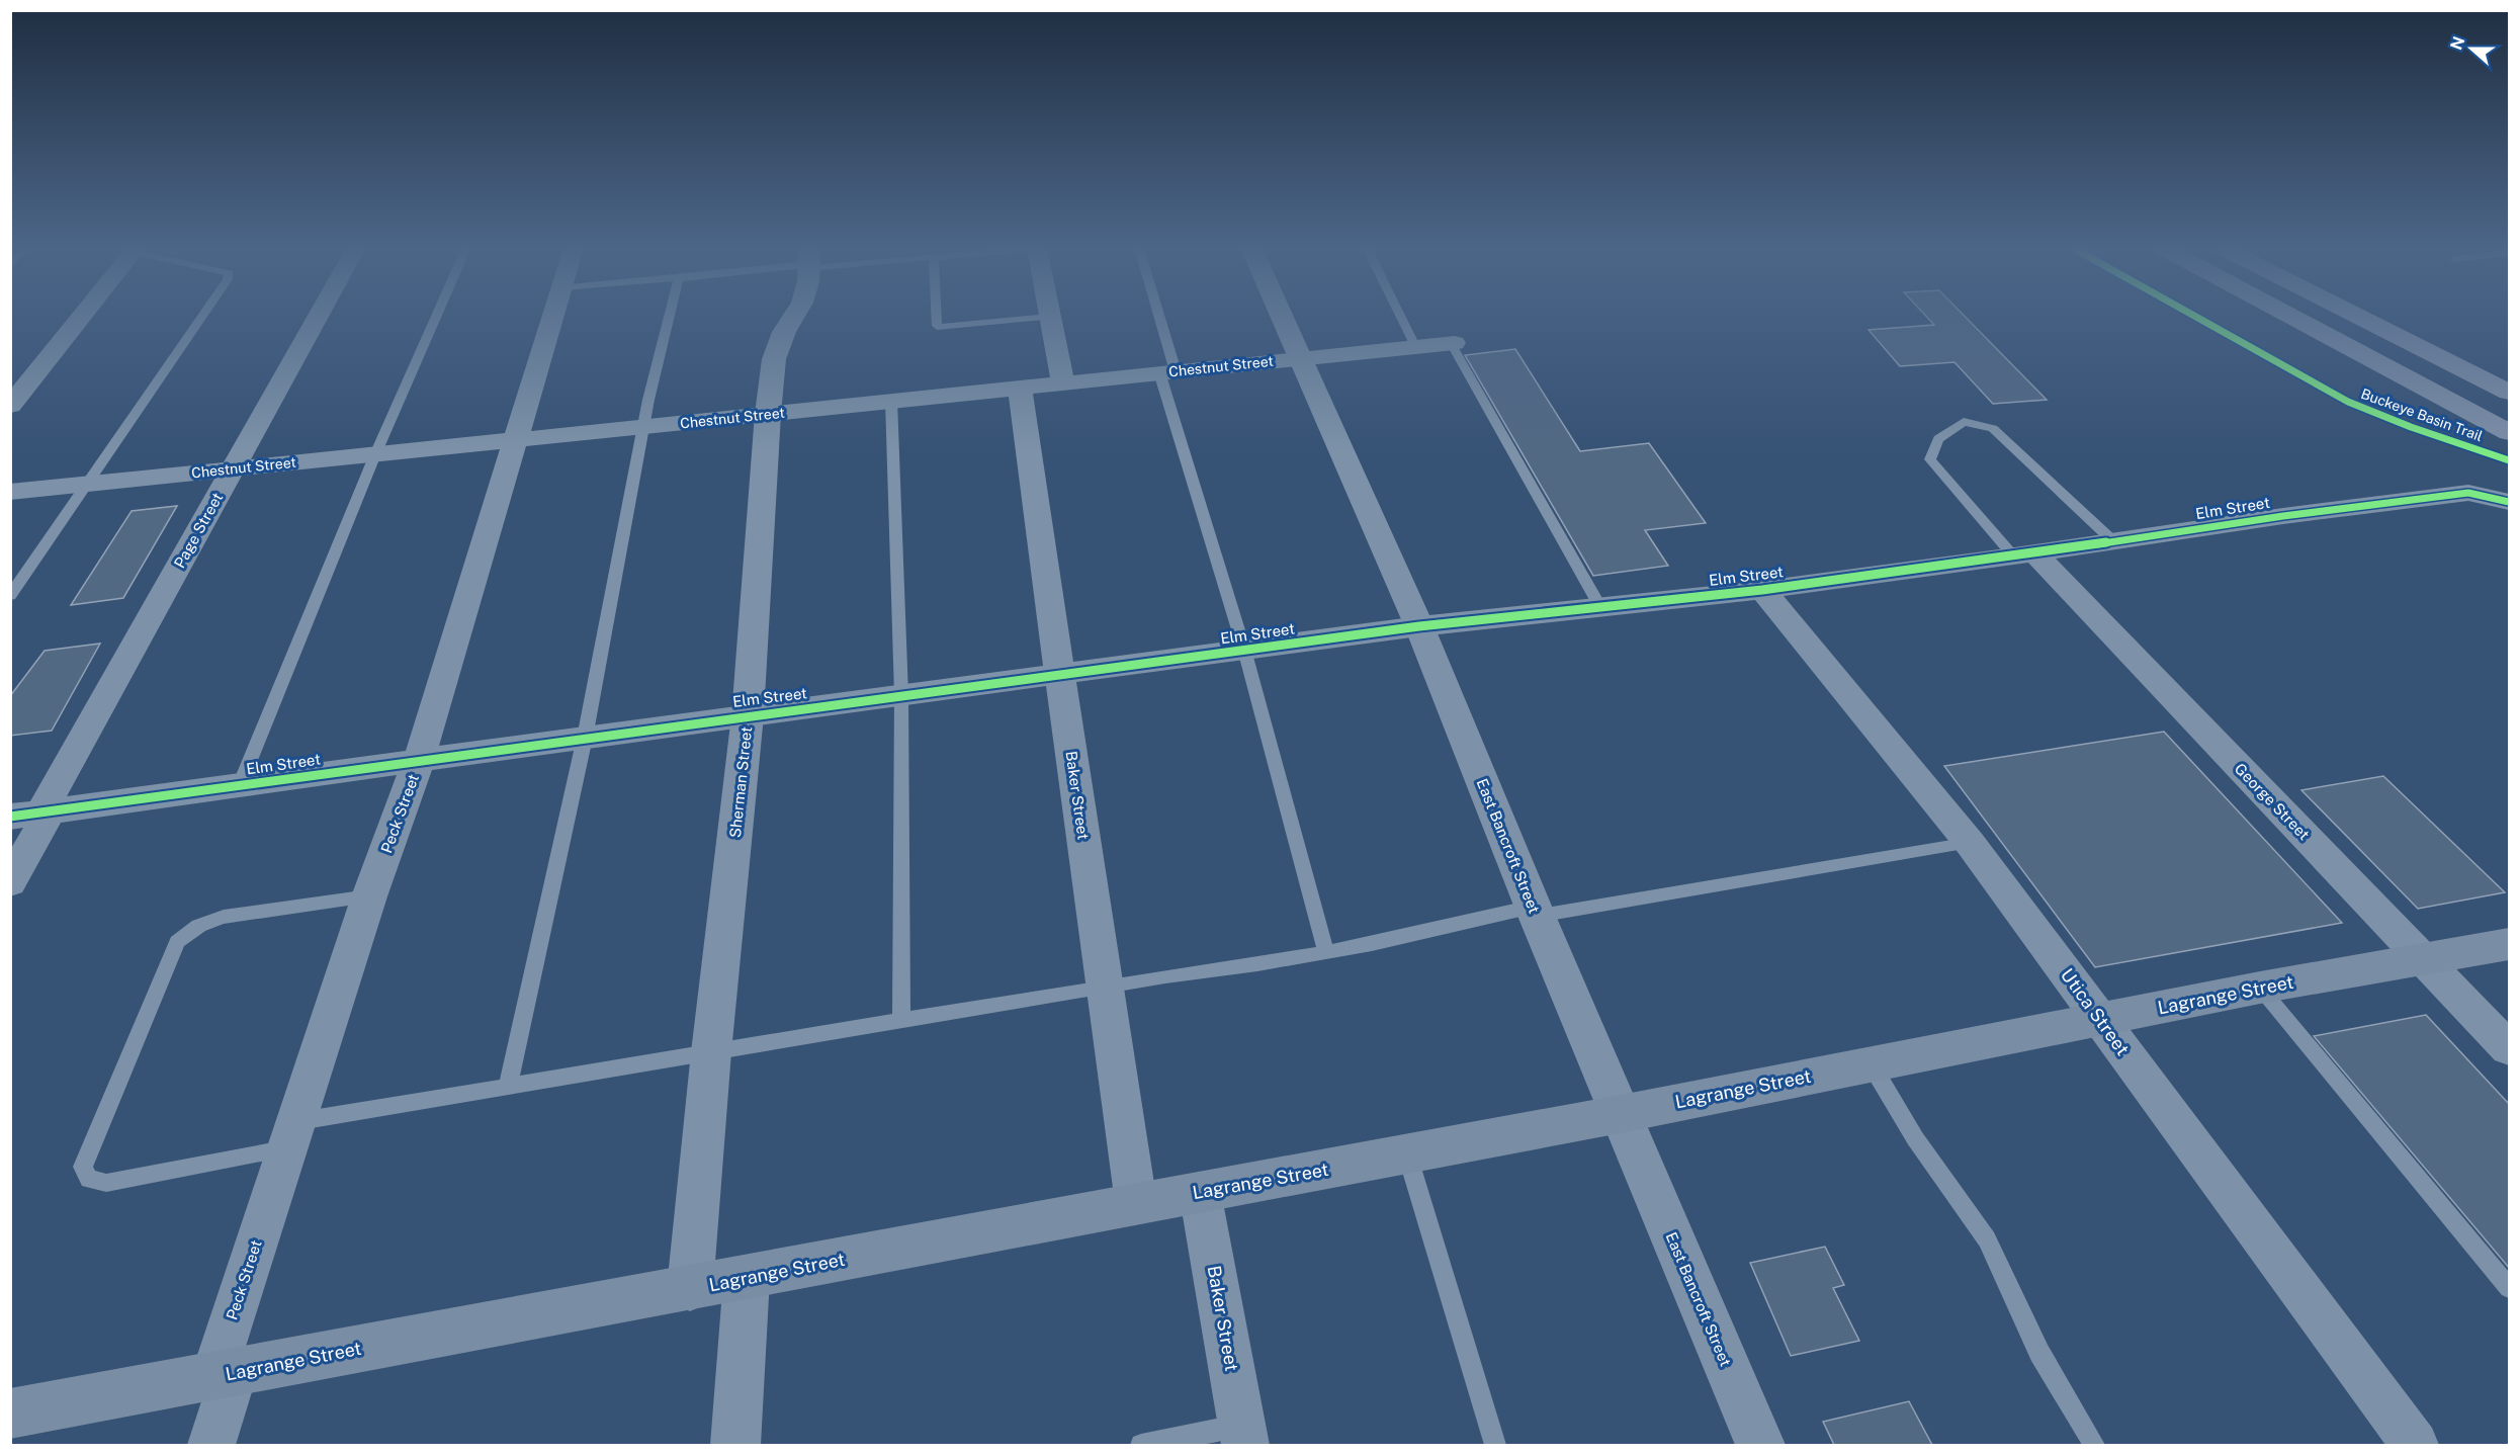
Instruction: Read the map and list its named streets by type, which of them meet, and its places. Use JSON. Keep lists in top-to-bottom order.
{
  "streets": {
    "main road": ["Lagrange Street"],
    "street": [
      "Chestnut Street",
      "Elm Street",
      "Page Street",
      "Sherman Street",
      "Baker Street",
      "George Street",
      "Peck Street",
      "East Bancroft Street",
      "Utica Street"
    ],
    "cycle path": ["Buckeye Basin Trail"]
  },
  "crossings": [
    ["Chestnut Street", "Page Street"],
    ["Chestnut Street", "Sherman Street"],
    ["Chestnut Street", "Baker Street"],
    ["Chestnut Street", "Peck Street"],
    ["Chestnut Street", "East Bancroft Street"],
    ["Elm Street", "Page Street"],
    ["Elm Street", "Sherman Street"],
    ["Elm Street", "Baker Street"],
    ["Elm Street", "George Street"],
    ["Elm Street", "Peck Street"],
    ["Elm Street", "East Bancroft Street"],
    ["Elm Street", "Utica Street"],
    ["Sherman Street", "Lagrange Street"],
    ["Baker Street", "Lagrange Street"],
    ["George Street", "Lagrange Street"],
    ["Peck Street", "Lagrange Street"],
    ["East Bancroft Street", "Lagrange Street"],
    ["Lagrange Street", "Utica Street"]
  ],
  "north": "left"
}
